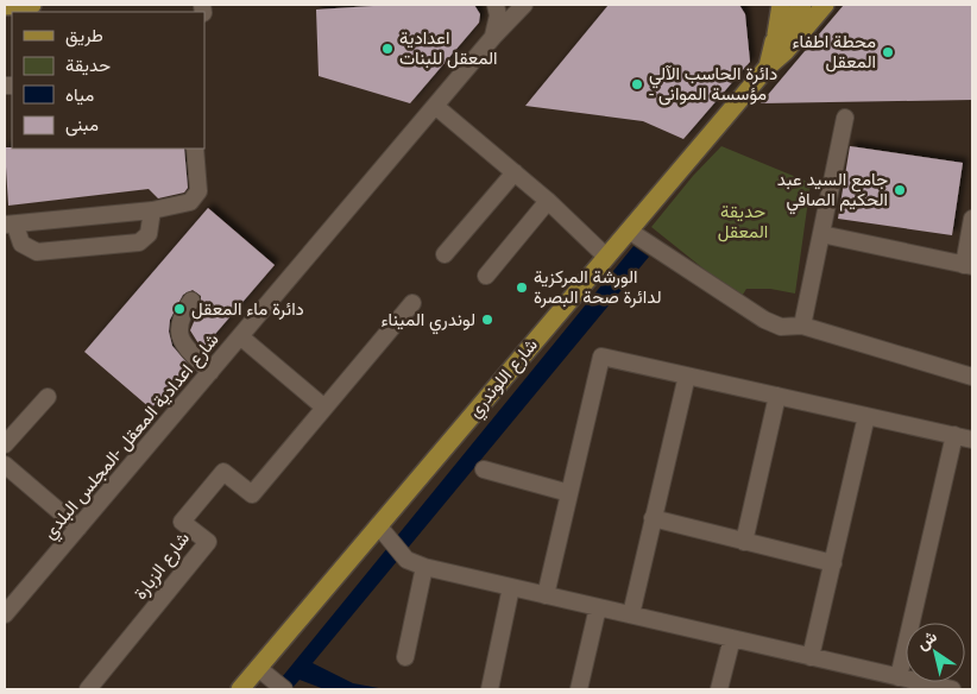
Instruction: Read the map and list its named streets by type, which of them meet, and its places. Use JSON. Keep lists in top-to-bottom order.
{
  "streets": {
    "main road": ["شارع اللوندري"],
    "street": ["شارع اعدادية المعقل -المجلس البلدي", "شارع الزبارة"]
  },
  "parks": ["حديقة المعقل"],
  "places": [
    "اعدادية المعقل للبنات",
    "محطة اطفاء المعقل",
    "دائرة الحاسب الآلي - مؤسسة الموانى",
    "جامع السيد عبد الحكيم الصافي",
    "الورشة المركزية لدائرة صحة البصرة",
    "دائرة ماء المعقل",
    "لوندري الميناء"
  ],
  "legend": [
    "طريق",
    "حديقة",
    "مياه",
    "مبنى"
  ],
  "north": "top left"
}
